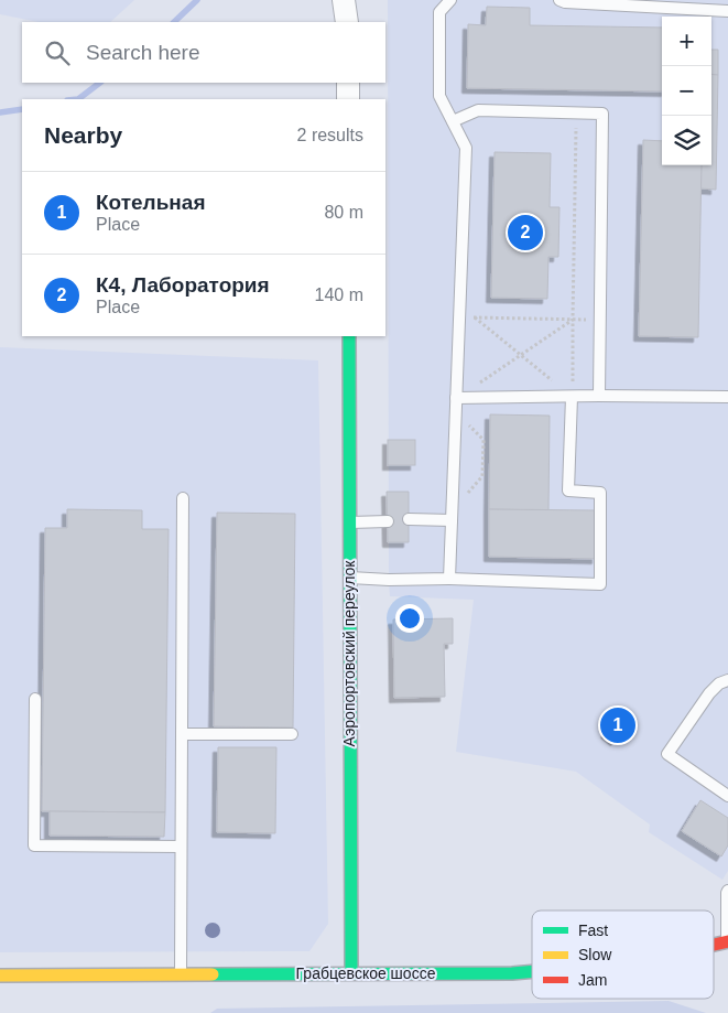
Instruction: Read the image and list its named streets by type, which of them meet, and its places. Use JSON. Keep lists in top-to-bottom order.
{
  "streets": {
    "main road": ["Аэропортовский переулок", "Грабцевское шоссе"]
  },
  "crossings": [
    ["Аэропортовский переулок", "Грабцевское шоссе"]
  ],
  "legend": ["Fast", "Slow", "Jam"],
  "page": {
    "map_buttons": ["+", "−"],
    "search": "Search here",
    "heading": ["Nearby", "2 results"],
    "list": [
      {
        "mark": "1",
        "name": "Котельная",
        "note": "Place",
        "value": "80 m"
      },
      {
        "mark": "2",
        "name": "К4, Лаборатория",
        "note": "Place",
        "value": "140 m"
      }
    ],
    "pins": ["2", "1"]
  }
}
